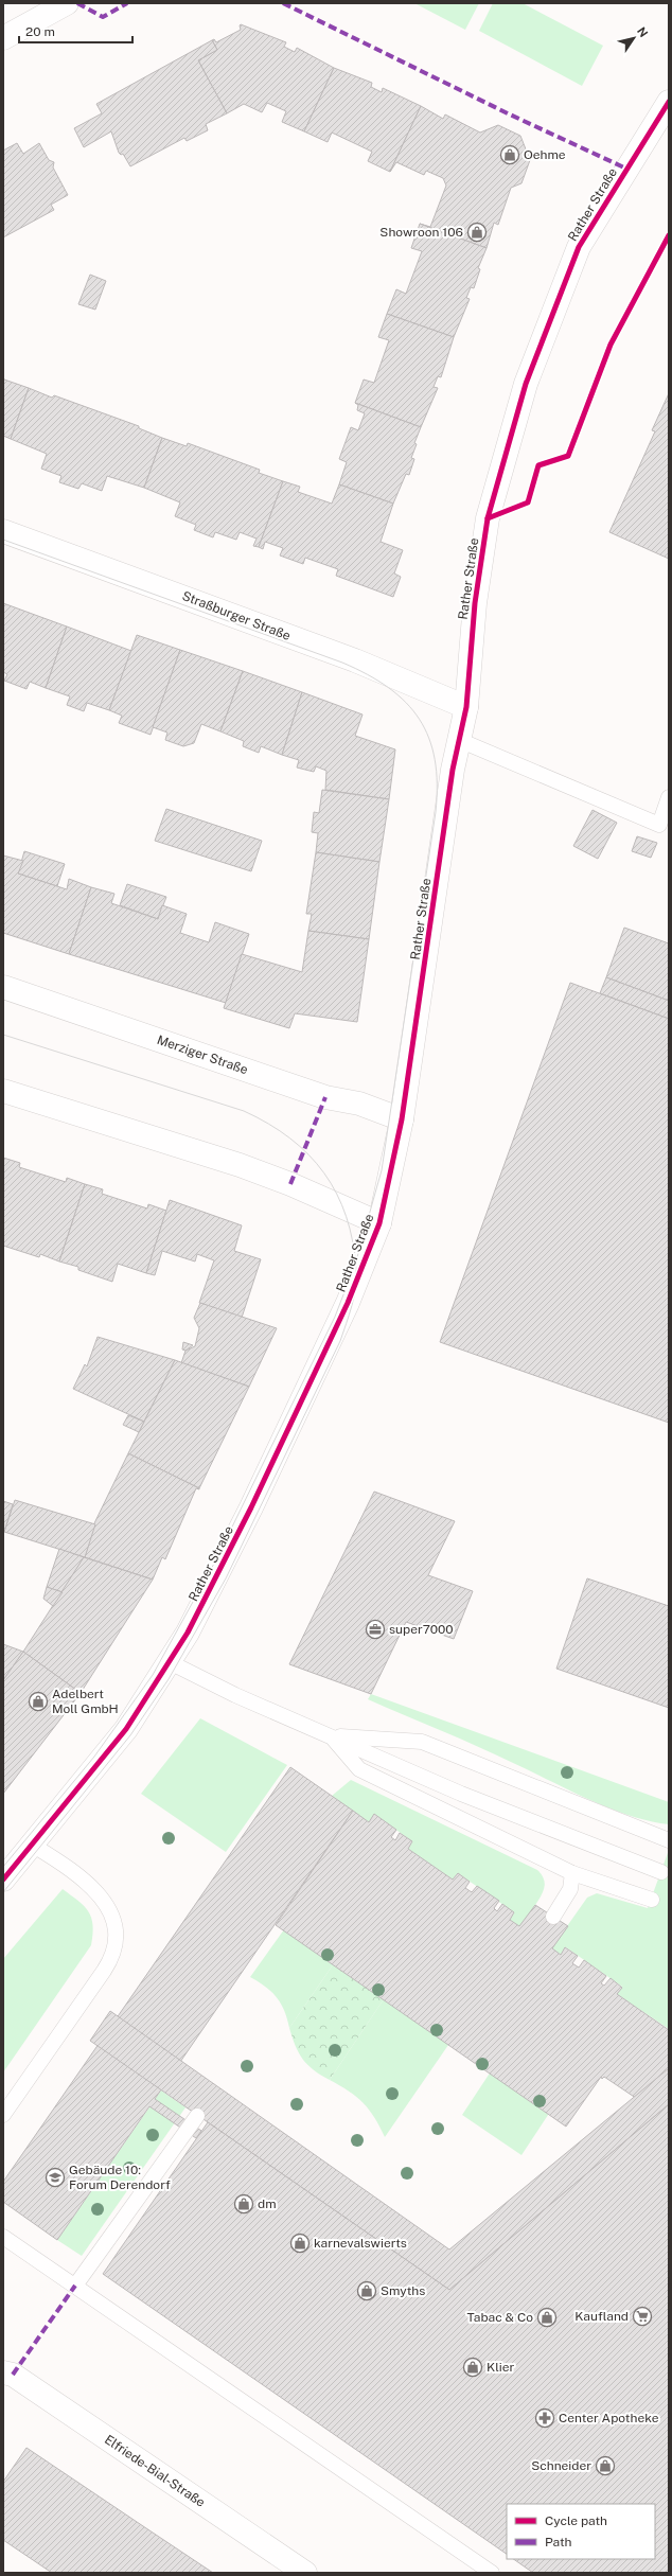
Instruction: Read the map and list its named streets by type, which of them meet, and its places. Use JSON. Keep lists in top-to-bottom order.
{
  "streets": {
    "street": [
      "Rather Straße",
      "Straßburger Straße",
      "Merziger Straße",
      "Elfriede-Bial-Straße"
    ]
  },
  "crossings": [
    ["Rather Straße", "Straßburger Straße"],
    ["Rather Straße", "Merziger Straße"]
  ],
  "places": {
    "shop": [
      "Oehme",
      "Showroon 106",
      "Adelbert Moll GmbH",
      "dm",
      "karnevalswierts",
      "Smyths",
      "Tabac & Co",
      "Klier",
      "Schneider"
    ],
    "office": ["super7000"],
    "school or university": ["Gebäude 10: Forum Derendorf"],
    "supermarket": ["Kaufland"],
    "pharmacy": ["Center Apotheke"]
  },
  "legend": ["Cycle path", "Path"],
  "scale_bar": "20 m",
  "north": "top right"
}
